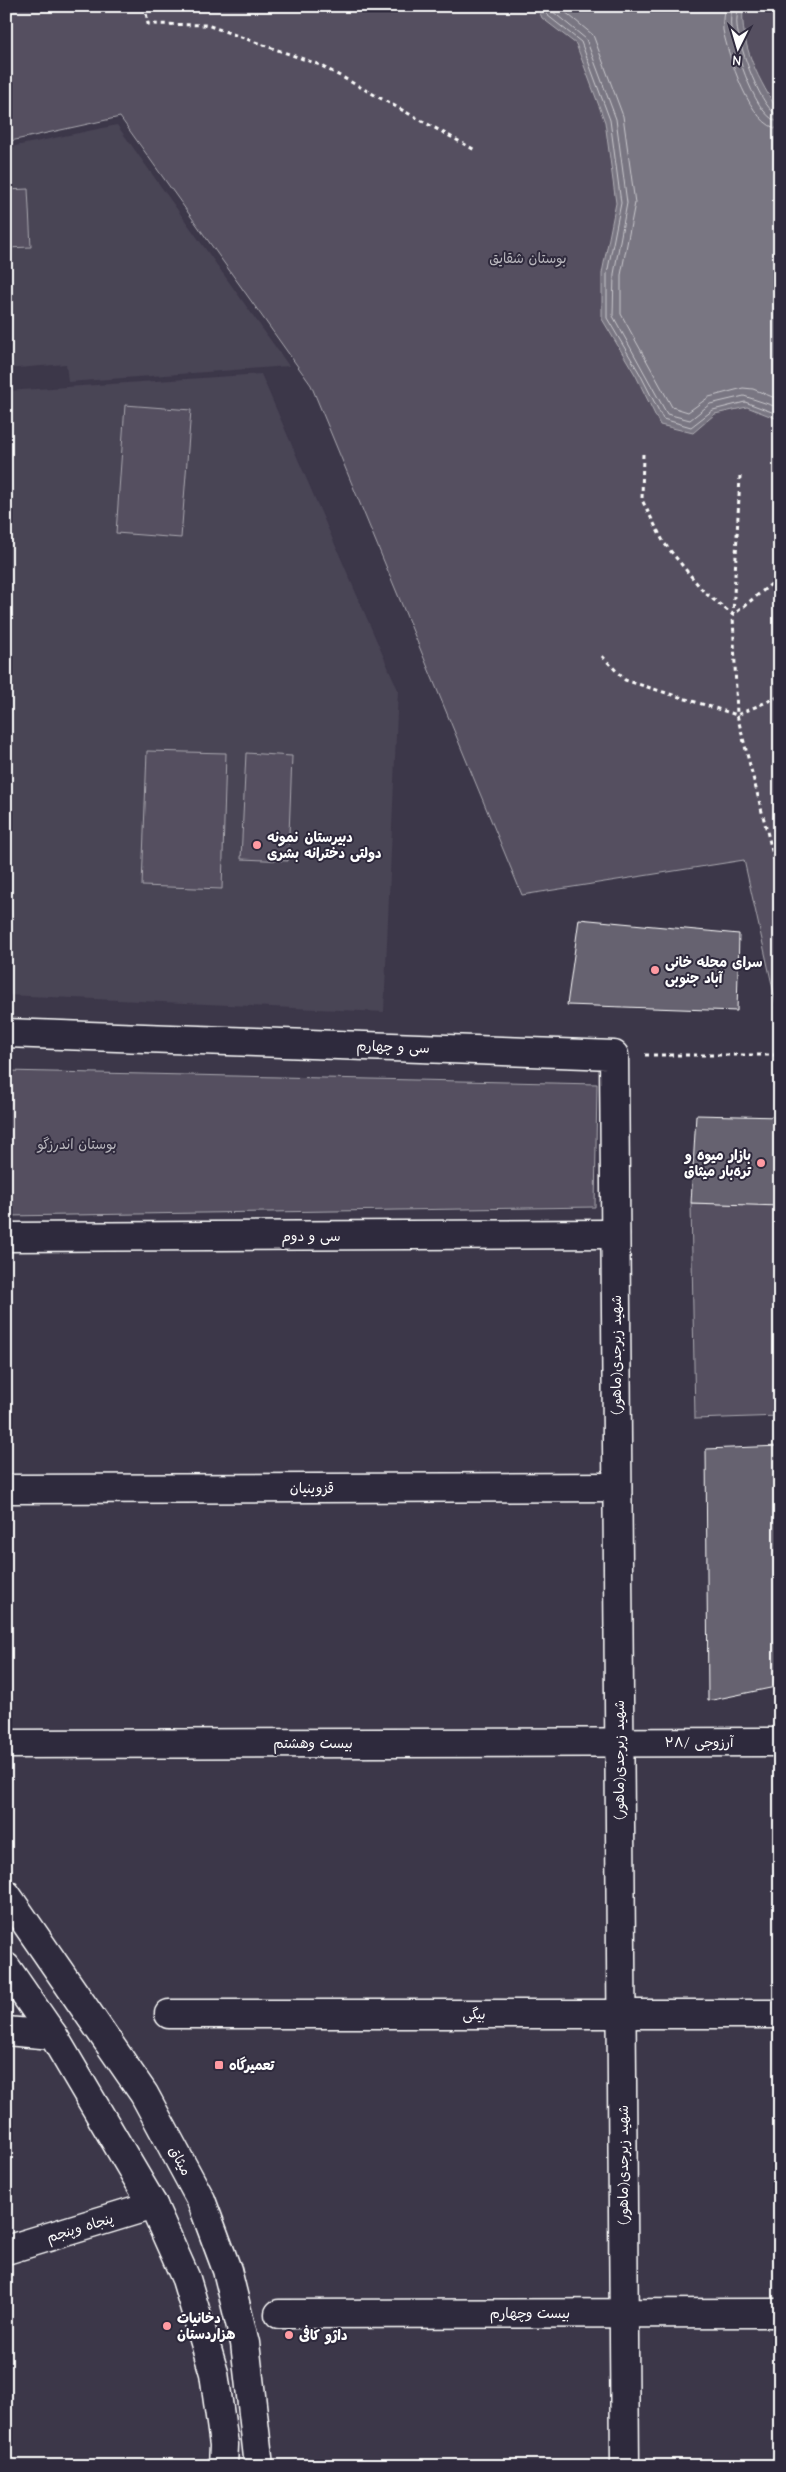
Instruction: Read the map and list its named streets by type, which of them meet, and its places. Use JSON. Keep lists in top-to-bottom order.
{
  "streets": {
    "street": [
      "سی و چهارم",
      "سی و دوم",
      "شهید زبرجدی(ماهور)",
      "قزوینیان",
      "آرزوجی /۲۸",
      "بیست وهشتم",
      "بیگی",
      "میثاق",
      "پنجاه وپنجم",
      "بیست وچهارم"
    ]
  },
  "crossings": [
    ["سی و چهارم", "شهید زبرجدی(ماهور)"],
    ["سی و دوم", "شهید زبرجدی(ماهور)"],
    ["شهید زبرجدی(ماهور)", "قزوینیان"],
    ["شهید زبرجدی(ماهور)", "آرزوجی /۲۸"],
    ["شهید زبرجدی(ماهور)", "بیست وهشتم"],
    ["شهید زبرجدی(ماهور)", "بیگی"],
    ["شهید زبرجدی(ماهور)", "بیست وچهارم"],
    ["آرزوجی /۲۸", "بیست وهشتم"]
  ],
  "parks": ["بوستان شقایق", "بوستان اندرزگو"],
  "places": {
    "other": [
      "دبیرستان نمونه دولتی دخترانه بشری",
      "سرای محله خانی آباد جنوبی",
      "بازار میوه و تره‌بار میثاق",
      "دخانیات هزاردستان",
      "داژو کافی"
    ],
    "transit": ["تعمیرگاه"]
  },
  "north": "bottom"
}
